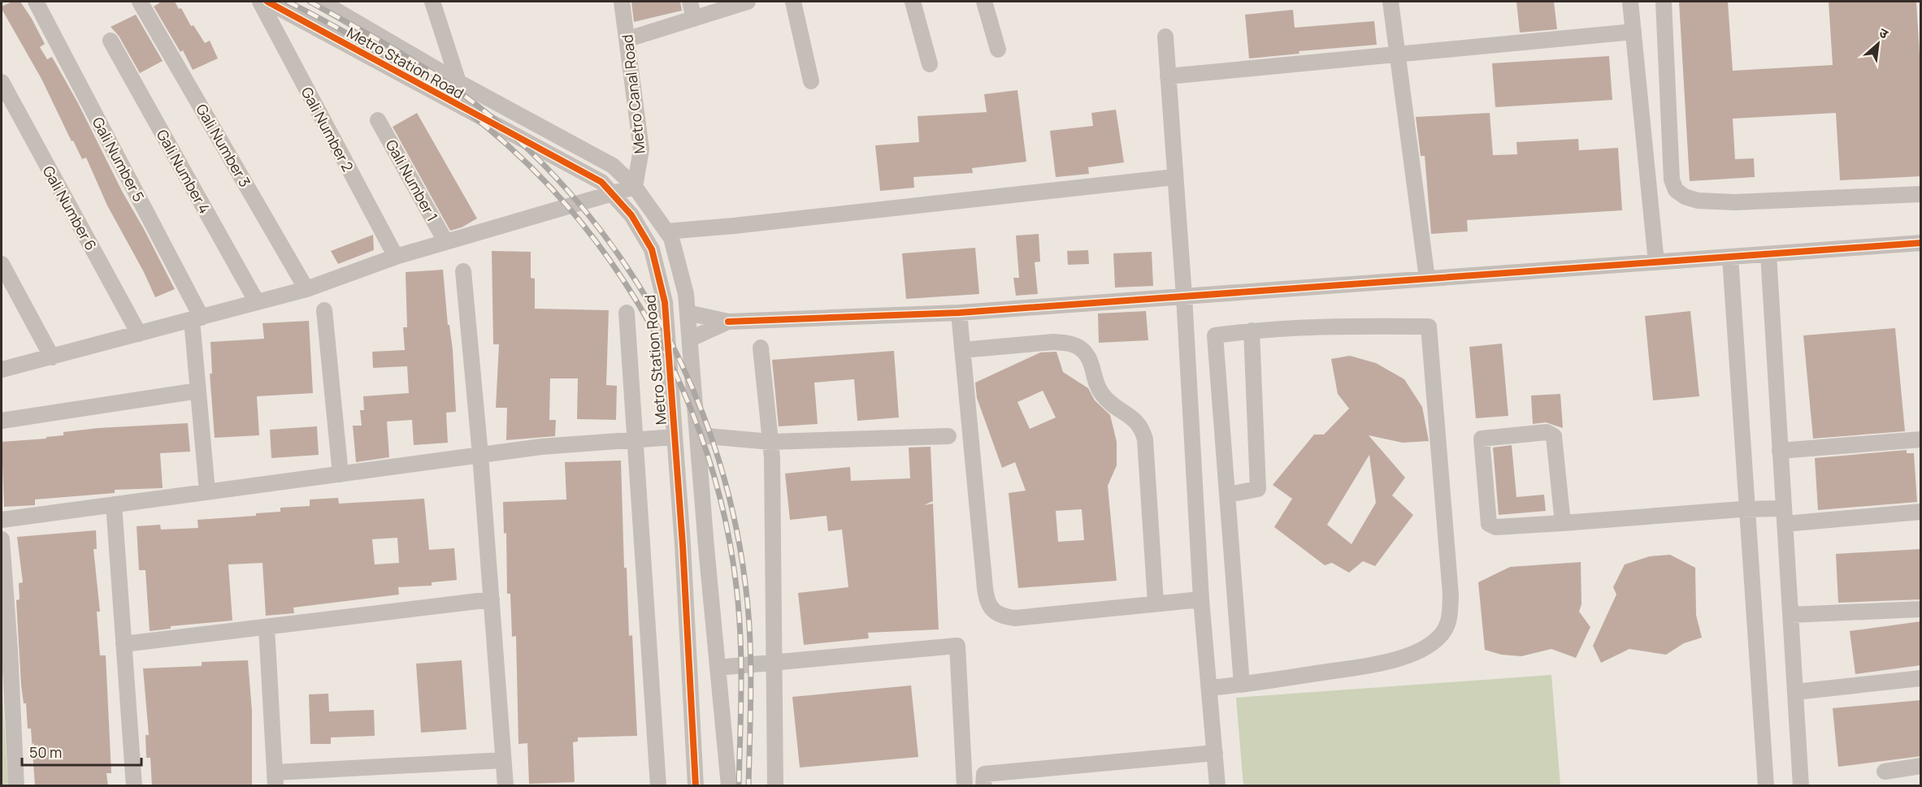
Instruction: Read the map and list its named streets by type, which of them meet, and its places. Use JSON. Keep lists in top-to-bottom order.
{
  "streets": {
    "street": [
      "Metro Station Road",
      "Metro Canal Road",
      "Gali Number 2",
      "Gali Number 3",
      "Gali Number 5",
      "Gali Number 4",
      "Gali Number 1",
      "Gali Number 6"
    ]
  },
  "crossings": [
    ["Metro Station Road", "Metro Canal Road"]
  ],
  "scale_bar": "50 m",
  "north": "top right"
}
